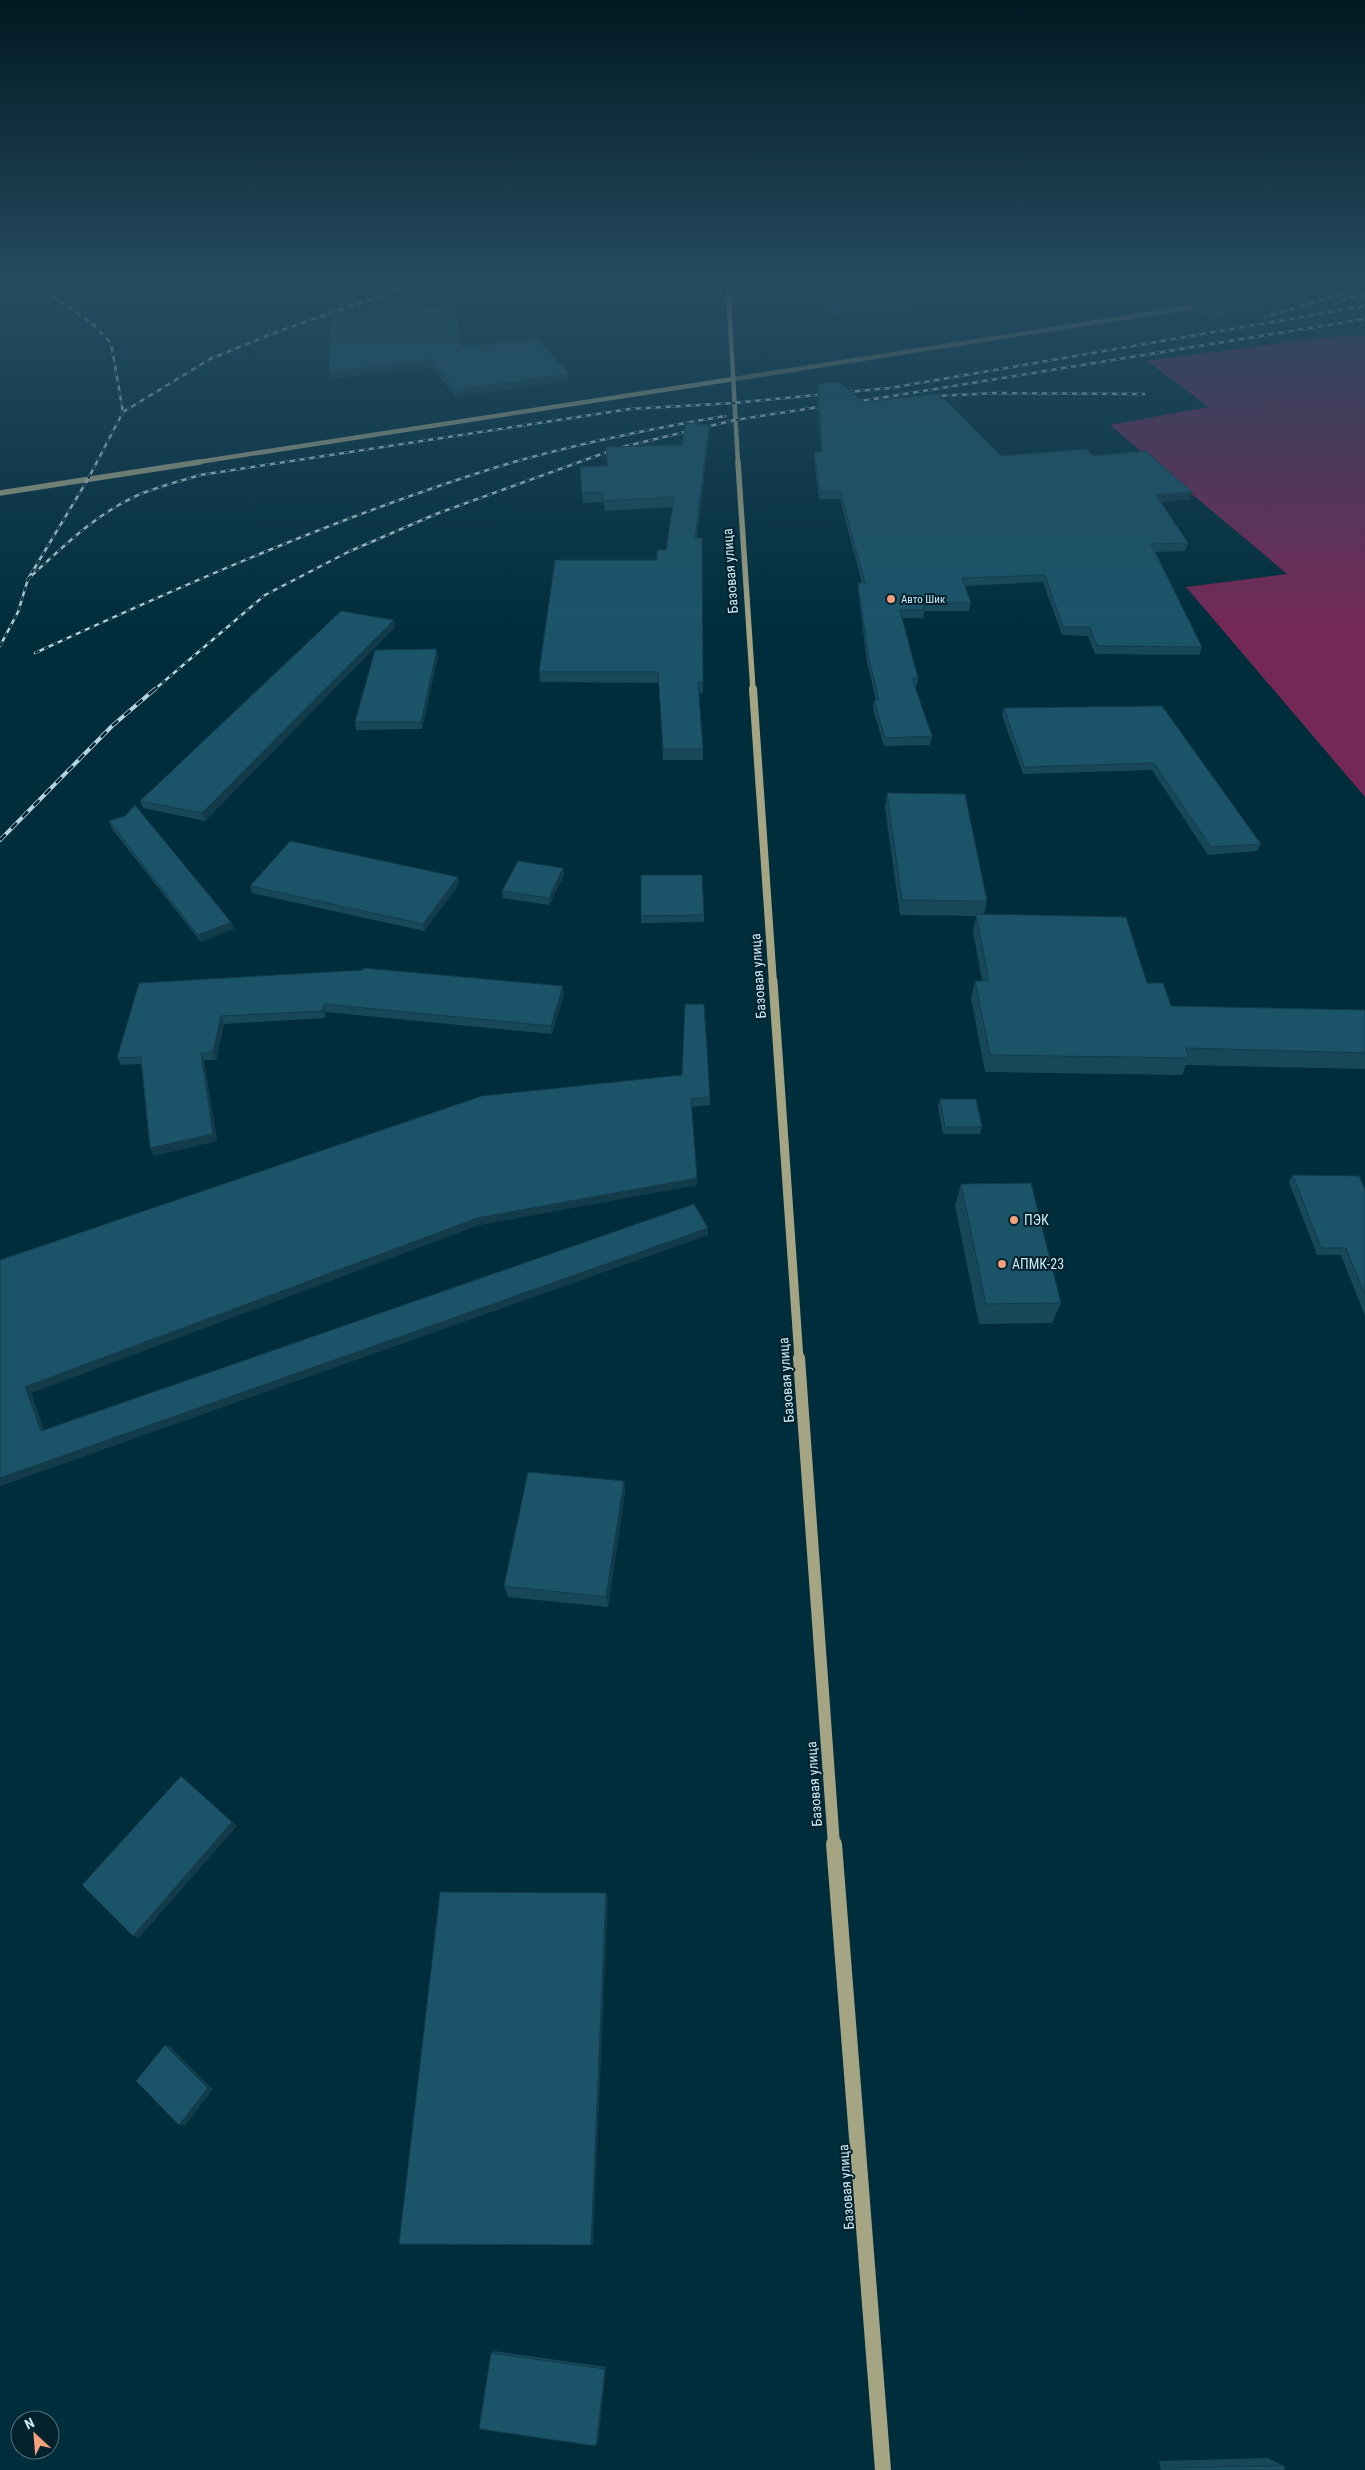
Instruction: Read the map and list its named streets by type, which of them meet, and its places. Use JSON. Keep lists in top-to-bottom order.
{
  "streets": {
    "main road": ["Базовая улица"]
  },
  "places": ["Авто Шик", "ПЭК", "АПМК-23"],
  "north": "top left"
}
